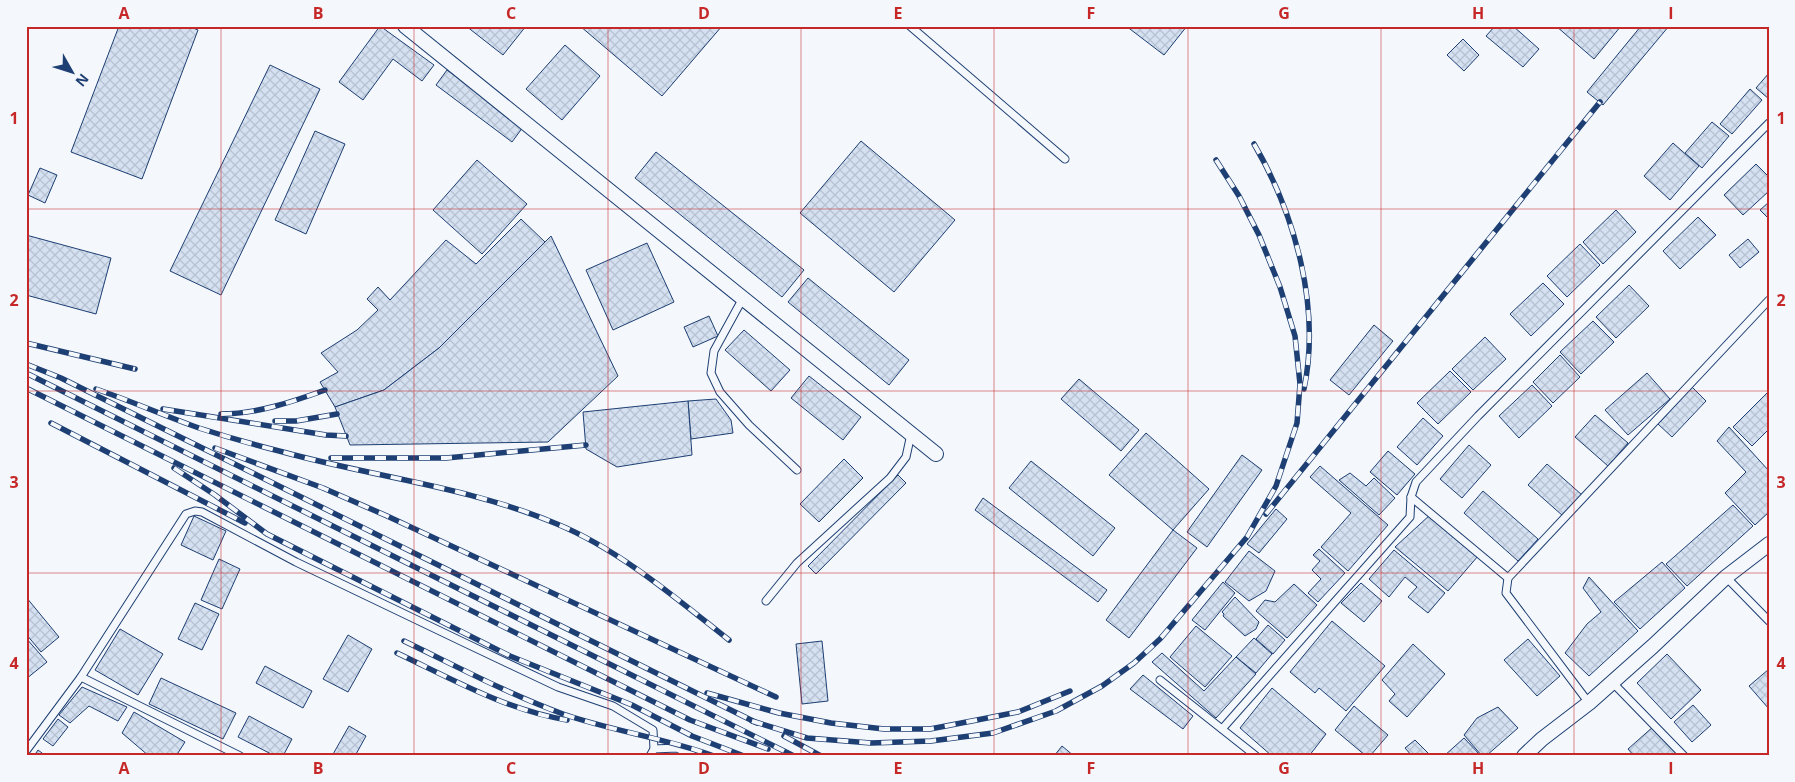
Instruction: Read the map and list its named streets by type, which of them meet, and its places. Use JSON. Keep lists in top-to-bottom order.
{
  "north": "bottom right",
  "grid": {
    "columns": [
      "A",
      "B",
      "C",
      "D",
      "E",
      "F",
      "G",
      "H",
      "I"
    ],
    "rows": [
      "1",
      "2",
      "3",
      "4"
    ]
  }
}
